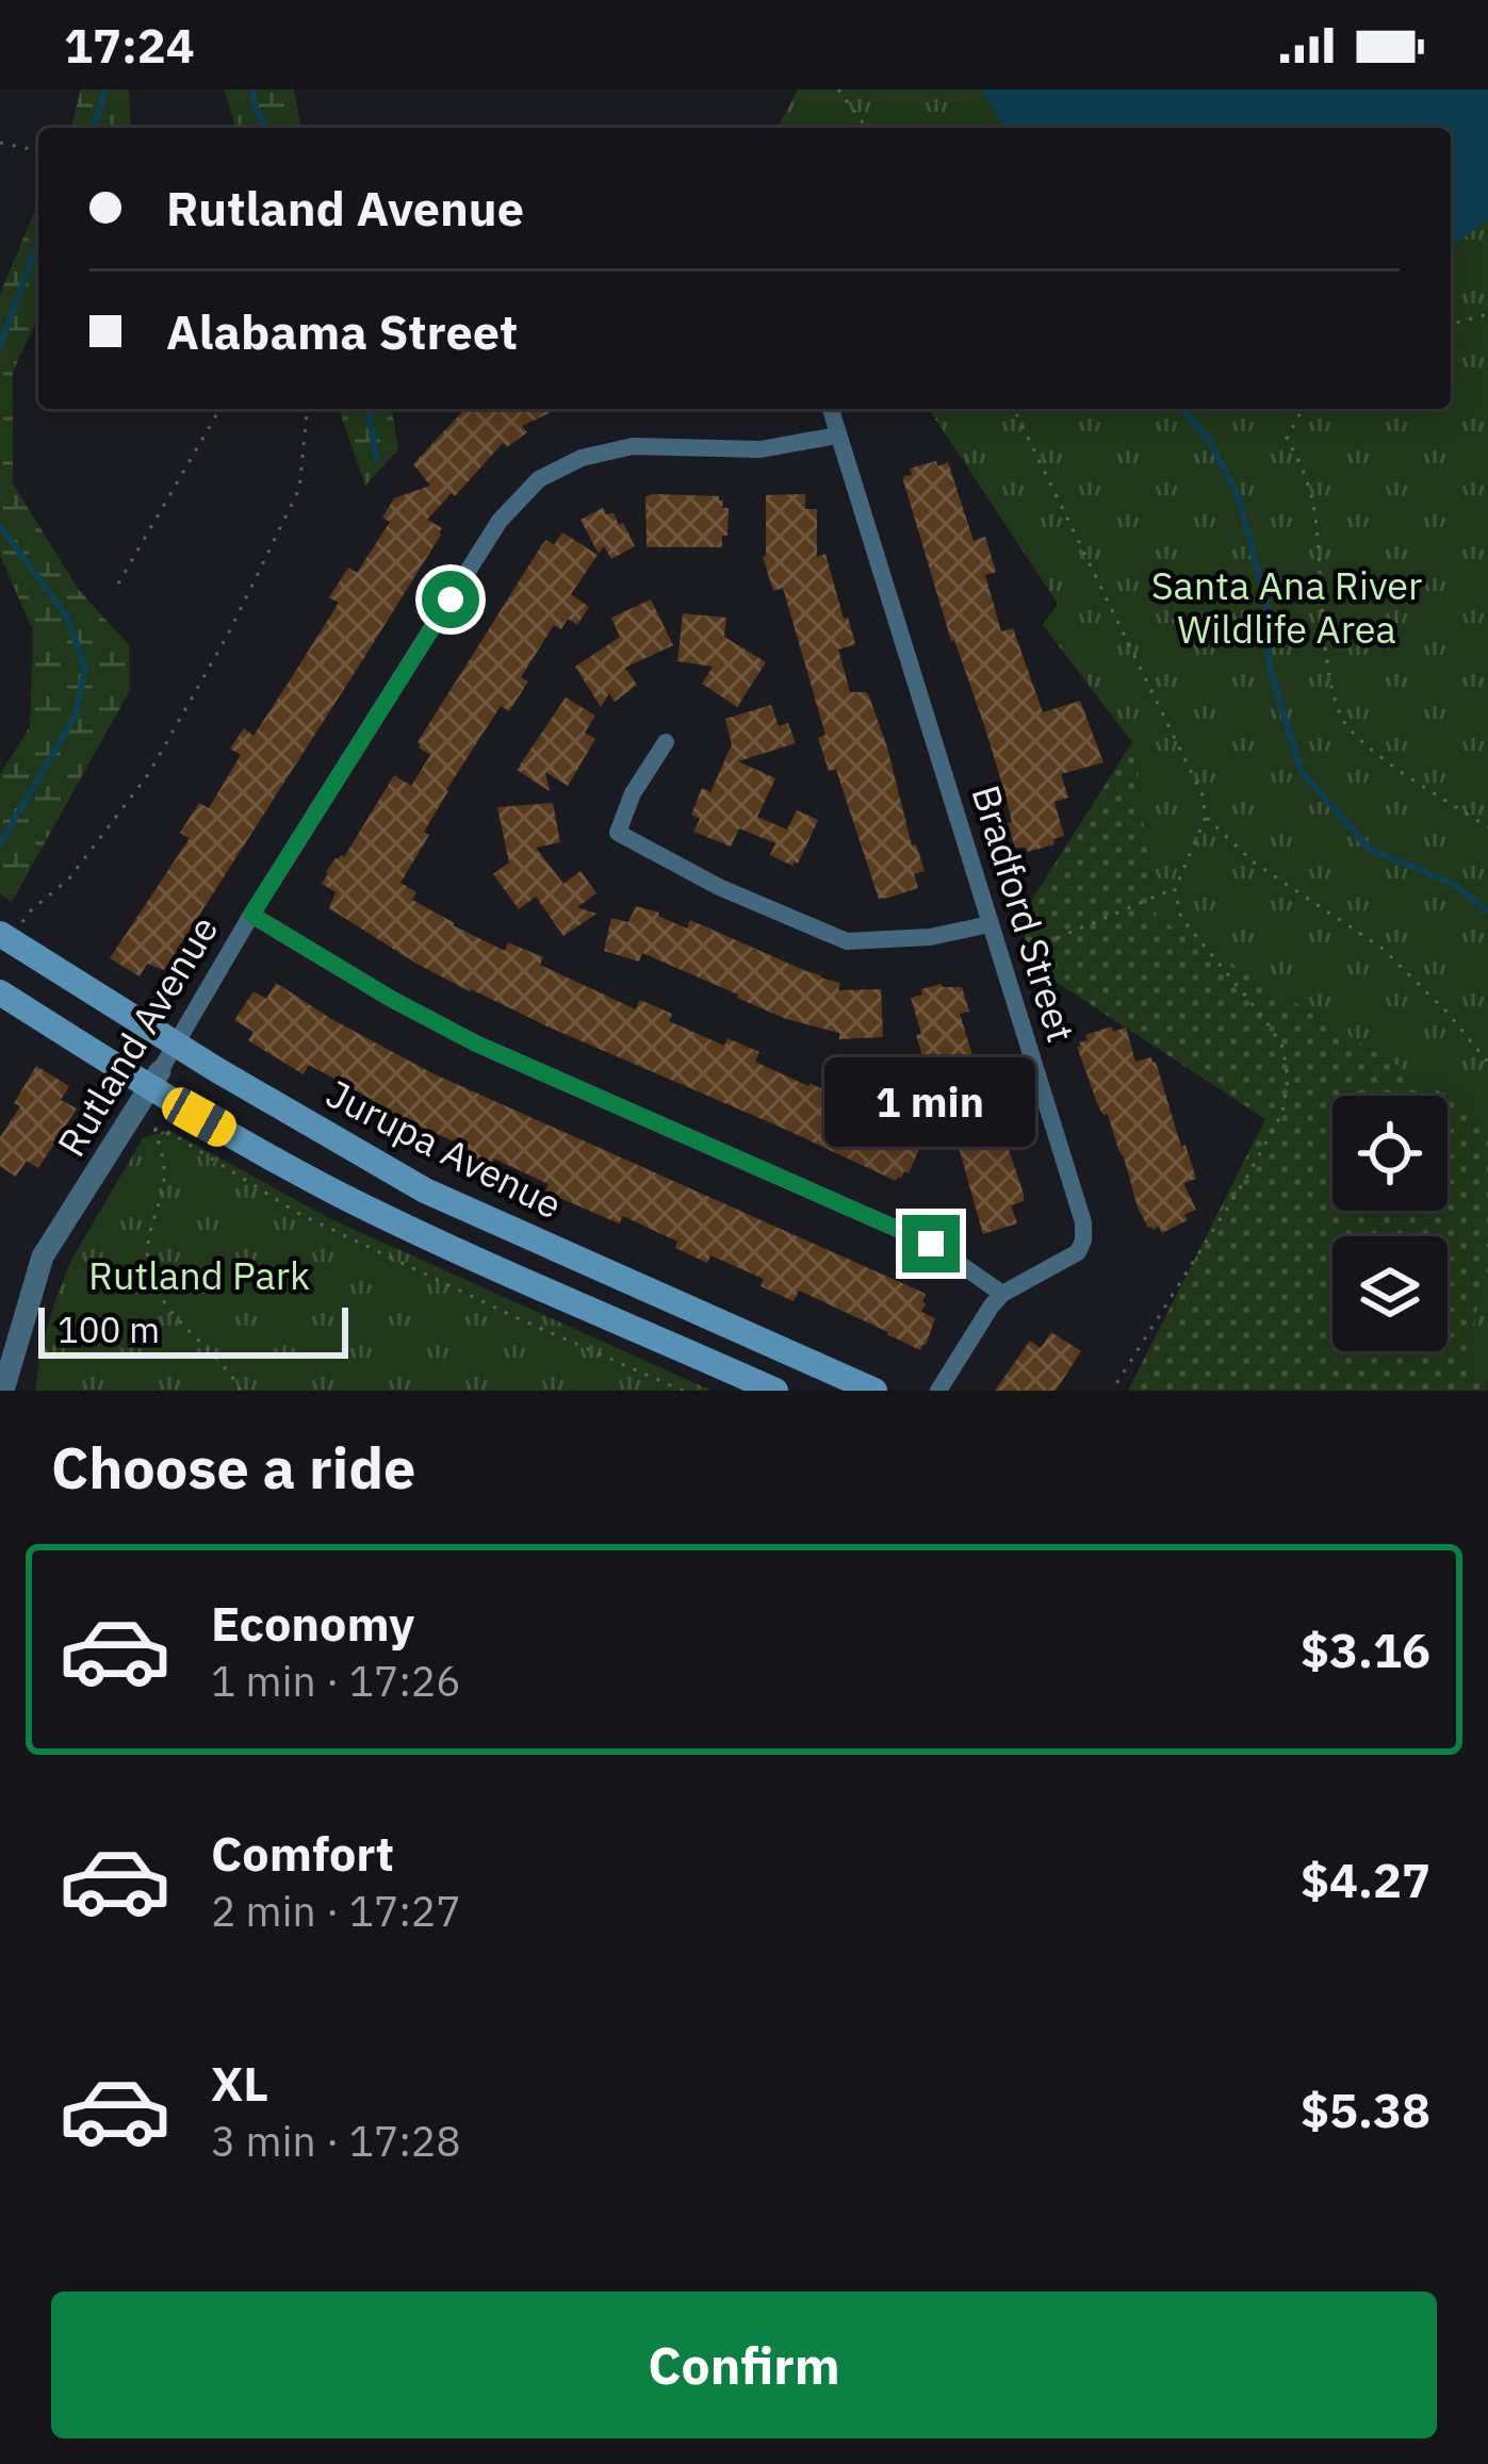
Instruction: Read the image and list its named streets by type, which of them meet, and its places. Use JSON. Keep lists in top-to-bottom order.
{
  "streets": {
    "main road": ["Jurupa Avenue"],
    "street": ["Bradford Street", "Rutland Avenue"]
  },
  "crossings": [
    ["Bradford Street", "Rutland Avenue"],
    ["Rutland Avenue", "Jurupa Avenue"]
  ],
  "parks": ["Santa Ana River Wildlife Area", "Rutland Park"],
  "scale_bar": "100 m",
  "page": {
    "status": "17:24",
    "banner": ["Rutland Avenue", "Alabama Street"],
    "bubble": "1 min",
    "scale": "100 m",
    "heading": "Choose a ride",
    "list": [
      {
        "name": "Economy",
        "note": "1 min · 17:26",
        "value": "$3.16"
      },
      {
        "name": "Comfort",
        "note": "2 min · 17:27",
        "value": "$4.27"
      },
      {
        "name": "XL",
        "note": "3 min · 17:28",
        "value": "$5.38"
      }
    ],
    "buttons": "Confirm"
  }
}
